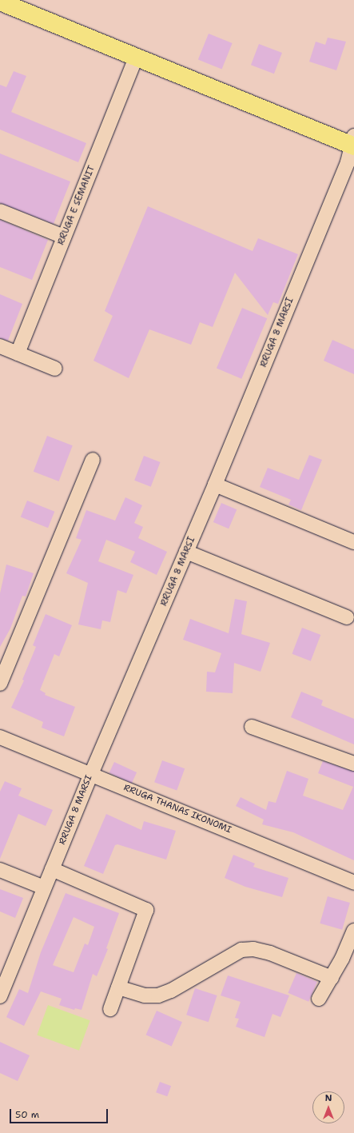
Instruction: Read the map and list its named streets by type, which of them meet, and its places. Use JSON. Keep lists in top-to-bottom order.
{
  "streets": {
    "street": ["RRUGA E SEMANIT", "RRUGA 8 MARSI", "RRUGA THANAS IKONOMI"]
  },
  "crossings": [
    ["RRUGA 8 MARSI", "RRUGA THANAS IKONOMI"]
  ],
  "scale_bar": "50 m",
  "north": "top"
}
